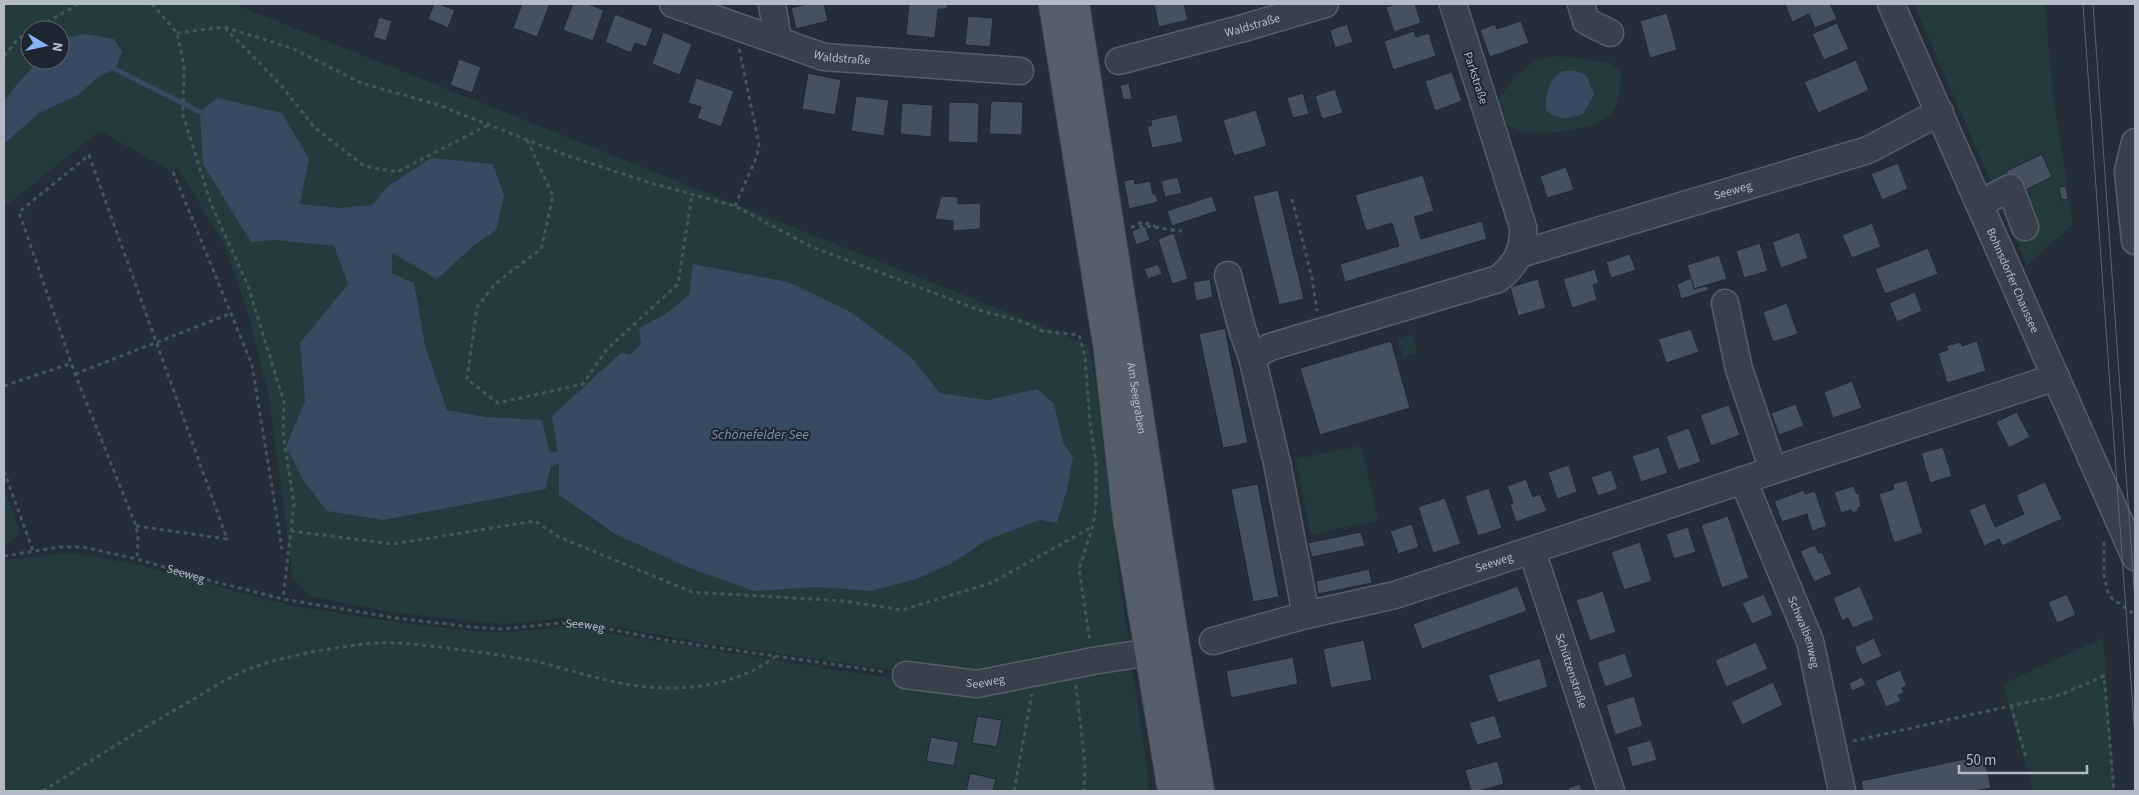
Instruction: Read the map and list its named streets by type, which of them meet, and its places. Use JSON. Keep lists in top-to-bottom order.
{
  "streets": {
    "main road": ["Am Seegraben"],
    "street": [
      "Waldstraße",
      "Parkstraße",
      "Seeweg",
      "Bohnsdorfer Chaussee",
      "Schwalbenweg",
      "Schützenstraße"
    ]
  },
  "crossings": [
    ["Parkstraße", "Seeweg"],
    ["Seeweg", "Bohnsdorfer Chaussee"],
    ["Seeweg", "Am Seegraben"],
    ["Seeweg", "Schwalbenweg"],
    ["Seeweg", "Schützenstraße"]
  ],
  "water": ["Schönefelder See"],
  "scale_bar": "50 m",
  "north": "right"
}
